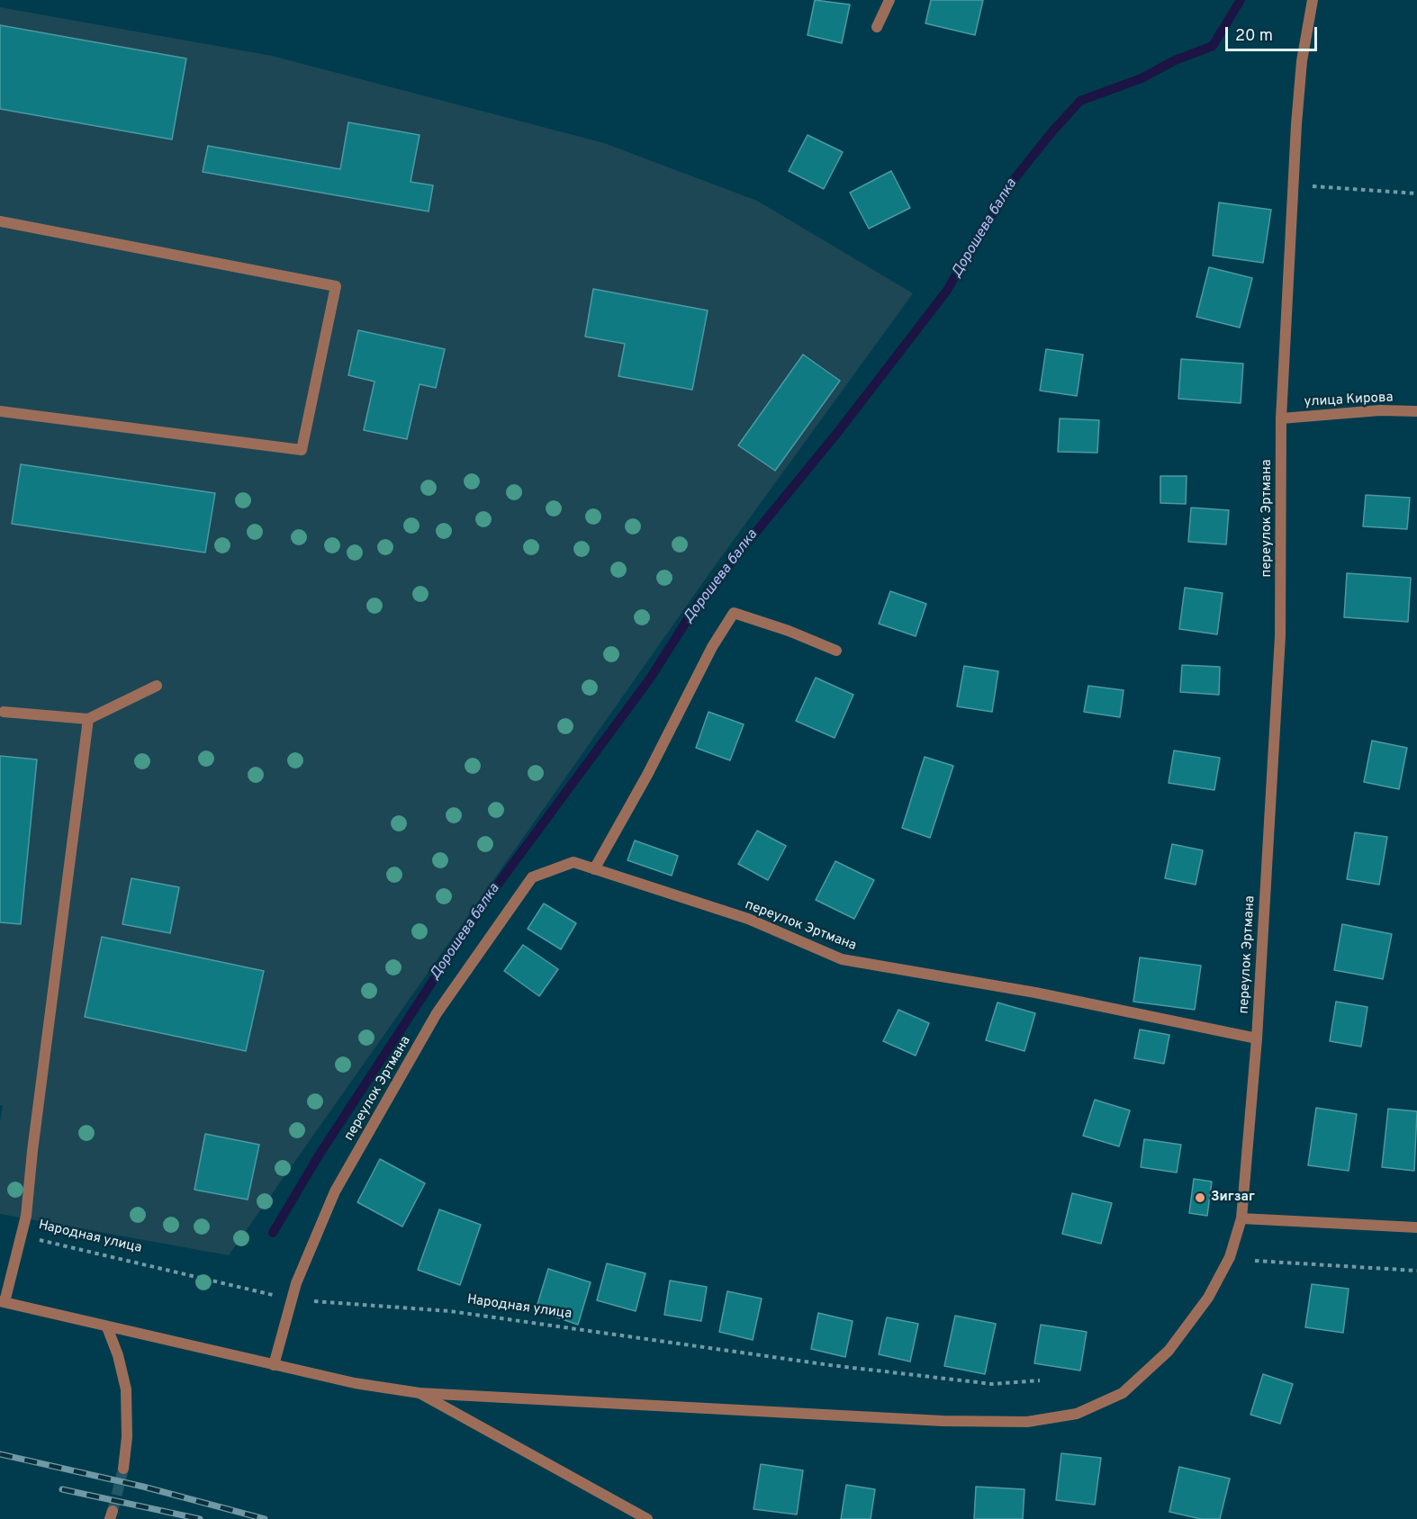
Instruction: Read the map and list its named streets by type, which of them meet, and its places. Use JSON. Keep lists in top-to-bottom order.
{
  "streets": {
    "street": ["улица Кирова", "переулок Эртмана"],
    "path": ["Народная улица"]
  },
  "crossings": [
    ["улица Кирова", "переулок Эртмана"],
    ["переулок Эртмана", "Народная улица"]
  ],
  "water": ["Дорошева балка"],
  "places": ["Зигзаг"],
  "scale_bar": "20 m"
}
